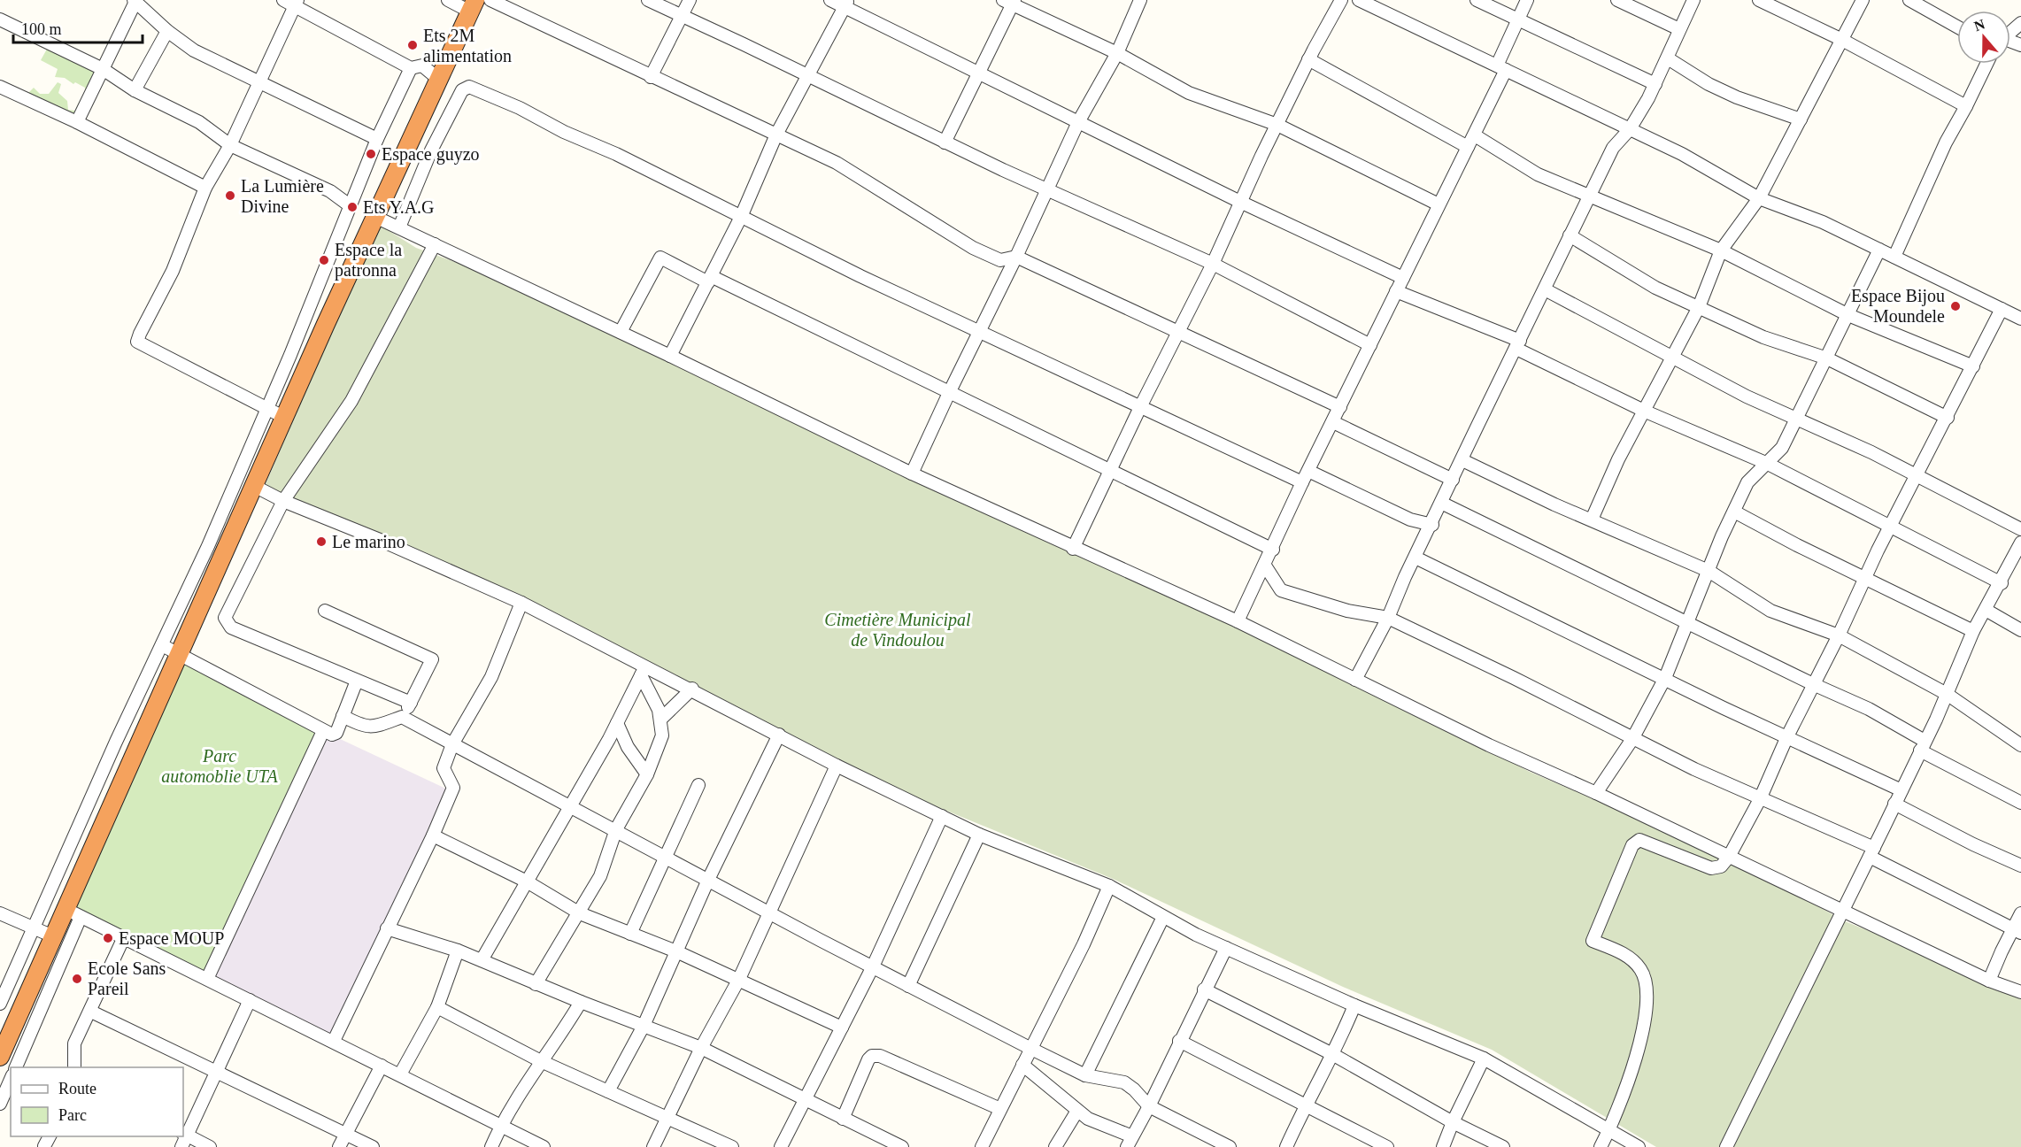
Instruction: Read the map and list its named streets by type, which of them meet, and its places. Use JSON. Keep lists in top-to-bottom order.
{
  "parks": ["Cimetière Municipal de Vindoulou", "Parc automoblie UTA"],
  "places": [
    "Ets 2M alimentation",
    "Espace guyzo",
    "La Lumière Divine",
    "Ets Y.A.G",
    "Espace la patronna",
    "Espace Bijou Moundele",
    "Le marino",
    "Espace MOUP",
    "Ecole Sans Pareil"
  ],
  "legend": ["Route", "Parc"],
  "scale_bar": "100 m",
  "north": "top"
}
